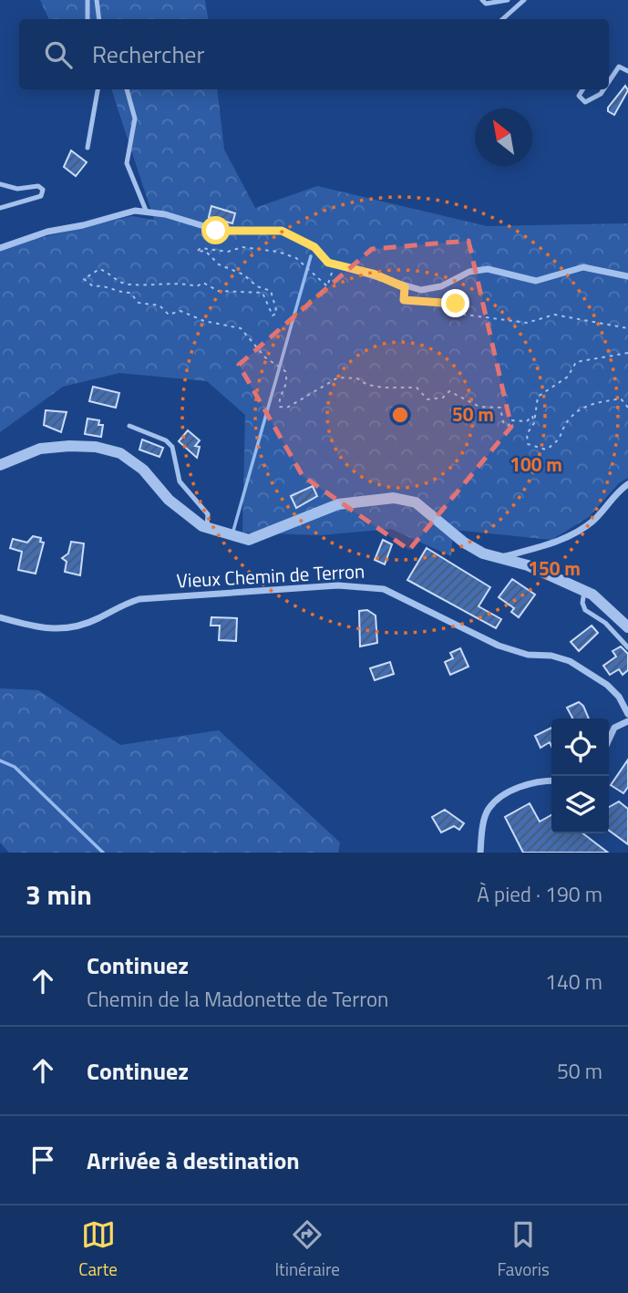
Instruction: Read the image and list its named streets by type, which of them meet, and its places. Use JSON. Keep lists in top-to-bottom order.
{
  "streets": {
    "street": ["Vieux Chemin de Terron"]
  },
  "north": "top left",
  "page": {
    "search": "Rechercher",
    "heading": ["3 min", "À pied · 190 m"],
    "list": [
      ["Continuez", "Chemin de la Madonette de Terron", "140 m"],
      ["Continuez", "50 m"],
      "Arrivée à destination"
    ],
    "nav": ["Carte", "Itinéraire", "Favoris"]
  },
  "rings": ["50 m", "100 m", "150 m"]
}
